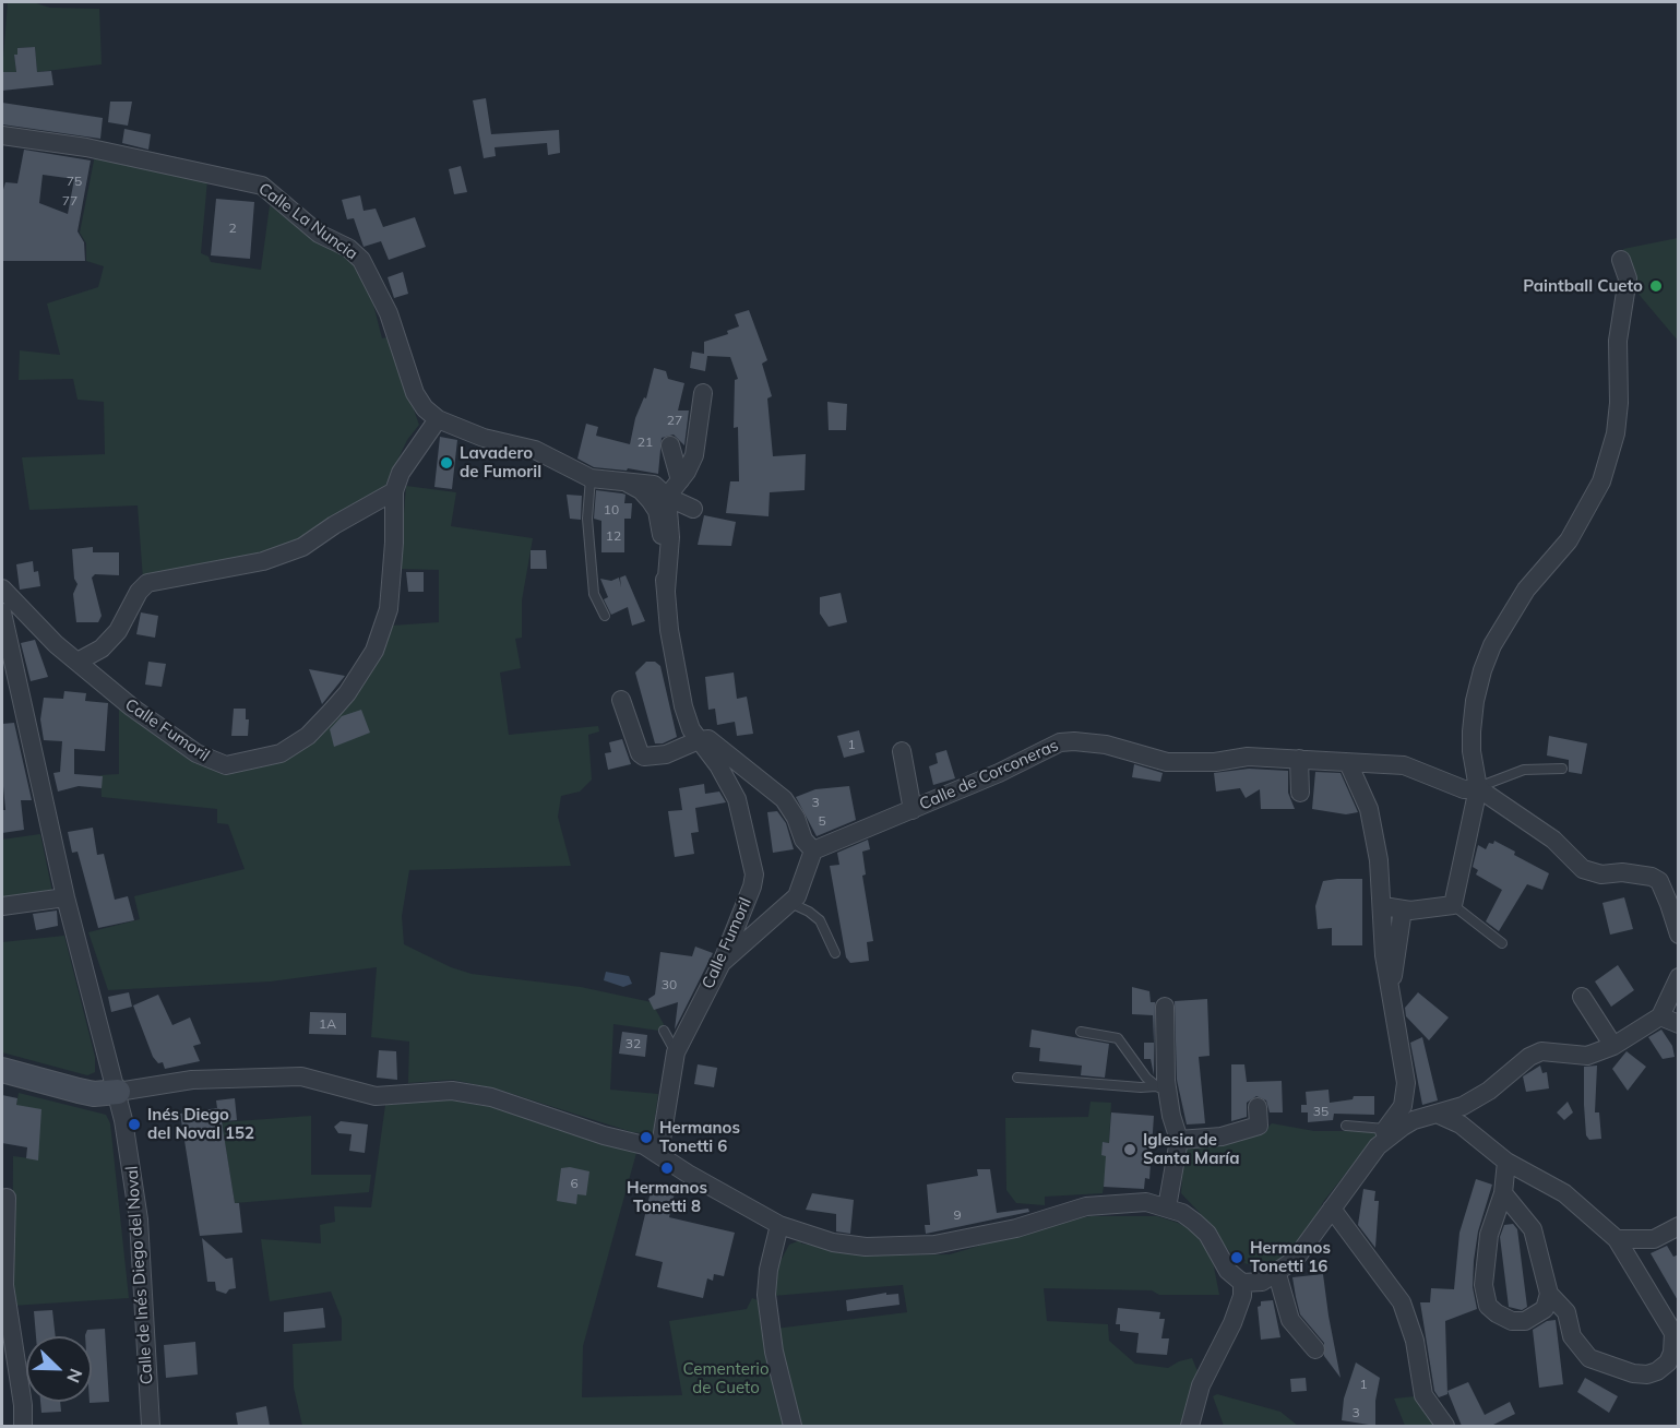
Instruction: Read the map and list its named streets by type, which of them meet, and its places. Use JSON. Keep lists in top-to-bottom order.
{
  "streets": {
    "street": [
      "Calle La Nuncia",
      "Calle Fumoril",
      "Calle de Corconeras",
      "Calle de Inés Diego del Noval"
    ]
  },
  "crossings": [
    ["Calle La Nuncia", "Calle Fumoril"]
  ],
  "parks": ["Cementerio de Cueto"],
  "places": [
    "Paintball Cueto",
    "Lavadero de Fumoril",
    "Inés Diego del Noval 152",
    "Hermanos Tonetti 6",
    "Iglesia de Santa María",
    "Hermanos Tonetti 8",
    "Hermanos Tonetti 16"
  ],
  "house_numbers": [
    "75",
    "77",
    "2",
    "27",
    "21",
    "10",
    "12",
    "1",
    "3",
    "5",
    "30",
    "1A",
    "32",
    "35",
    "6",
    "9",
    "1",
    "3"
  ],
  "north": "bottom right"
}
